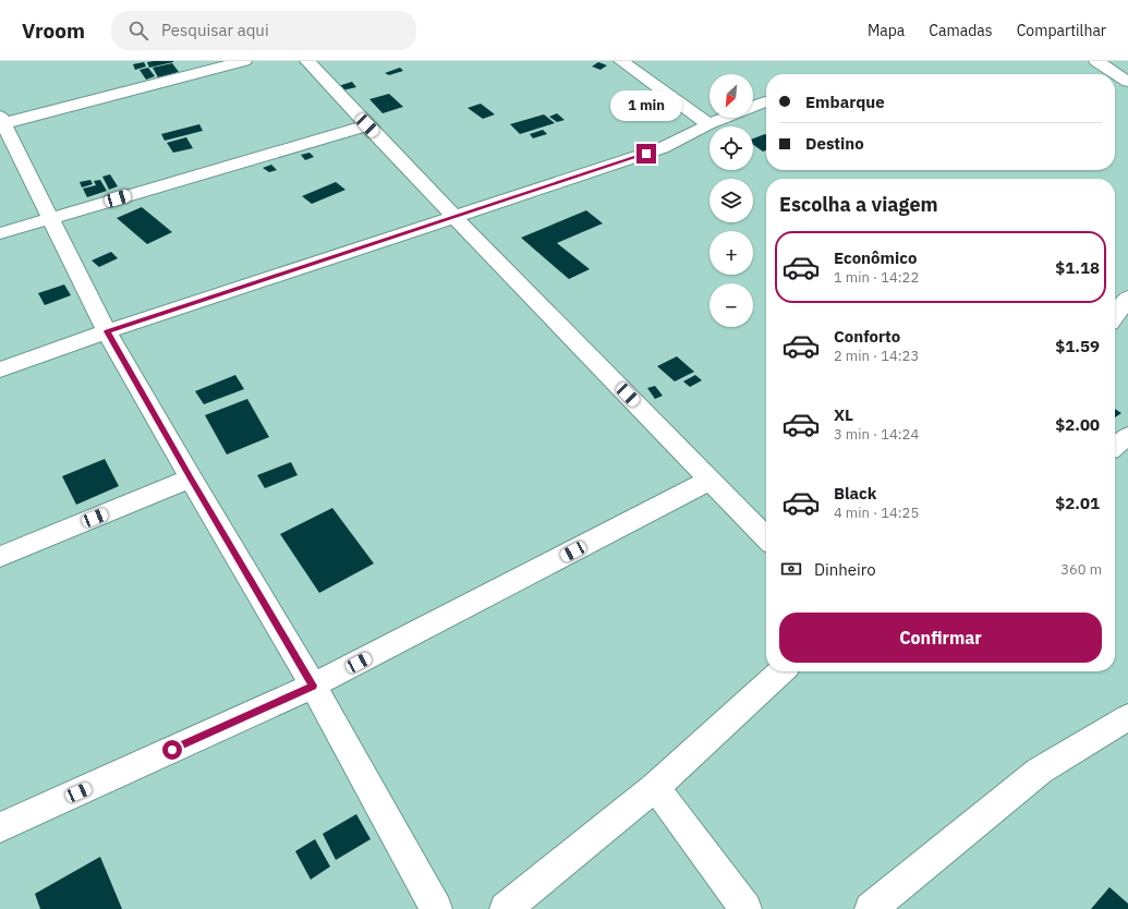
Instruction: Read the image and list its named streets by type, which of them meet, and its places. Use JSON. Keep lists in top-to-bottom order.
{
  "north": "bottom left",
  "page": {
    "header": "Vroom",
    "search": "Pesquisar aqui",
    "nav": ["Mapa", "Camadas", "Compartilhar"],
    "map_buttons": ["+", "−"],
    "banner": ["Embarque", "Destino"],
    "bubble": "1 min",
    "heading": "Escolha a viagem",
    "list": [
      {
        "name": "Econômico",
        "note": "1 min · 14:22",
        "value": "$1.18"
      },
      {
        "name": "Conforto",
        "note": "2 min · 14:23",
        "value": "$1.59"
      },
      {
        "name": "XL",
        "note": "3 min · 14:24",
        "value": "$2.00"
      },
      {
        "name": "Black",
        "note": "4 min · 14:25",
        "value": "$2.01"
      }
    ],
    "pay": ["Dinheiro", "360 m"],
    "buttons": "Confirmar"
  }
}
